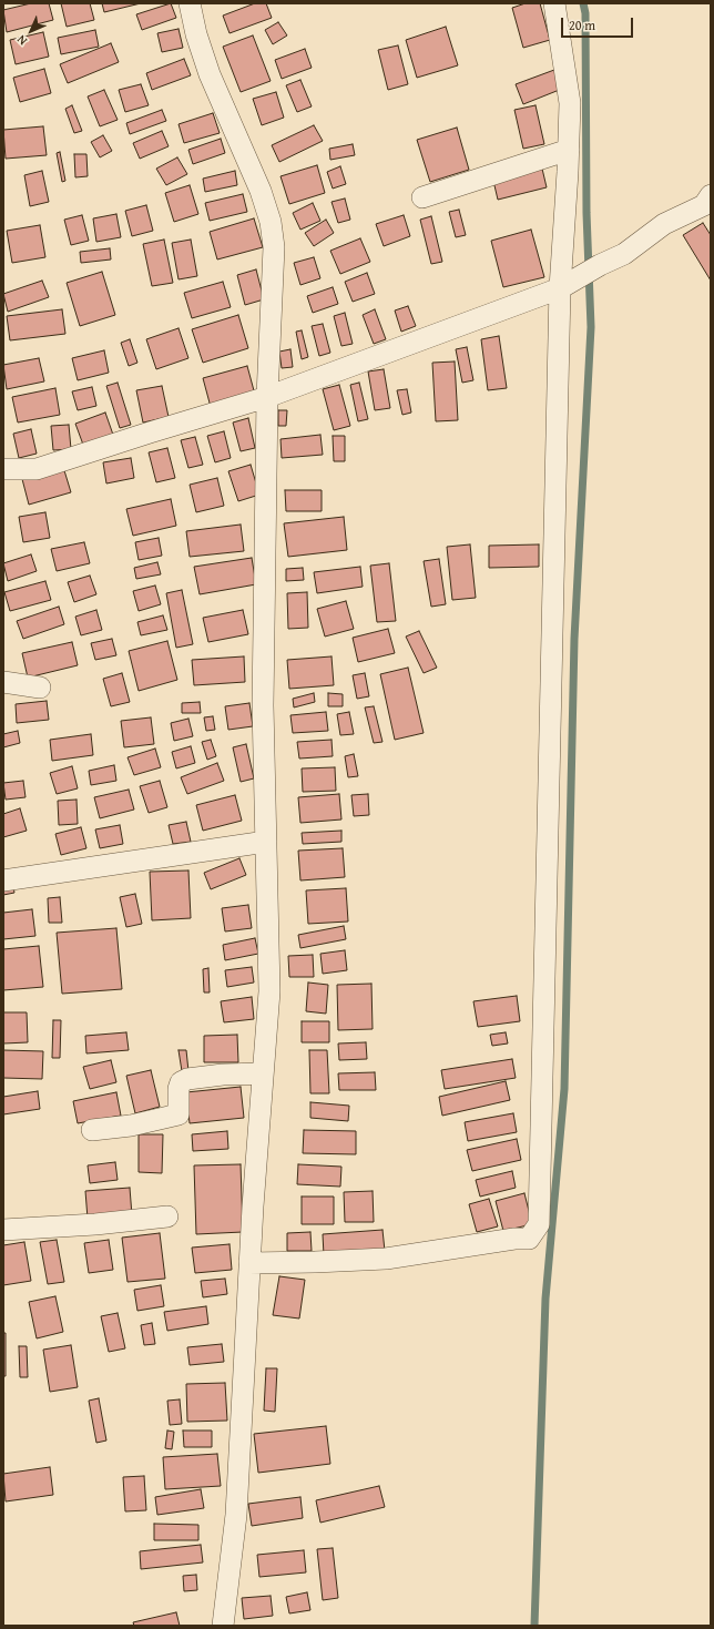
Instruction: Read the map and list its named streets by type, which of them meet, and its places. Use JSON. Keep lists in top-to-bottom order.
{
  "scale_bar": "20 m",
  "north": "bottom left"
}
